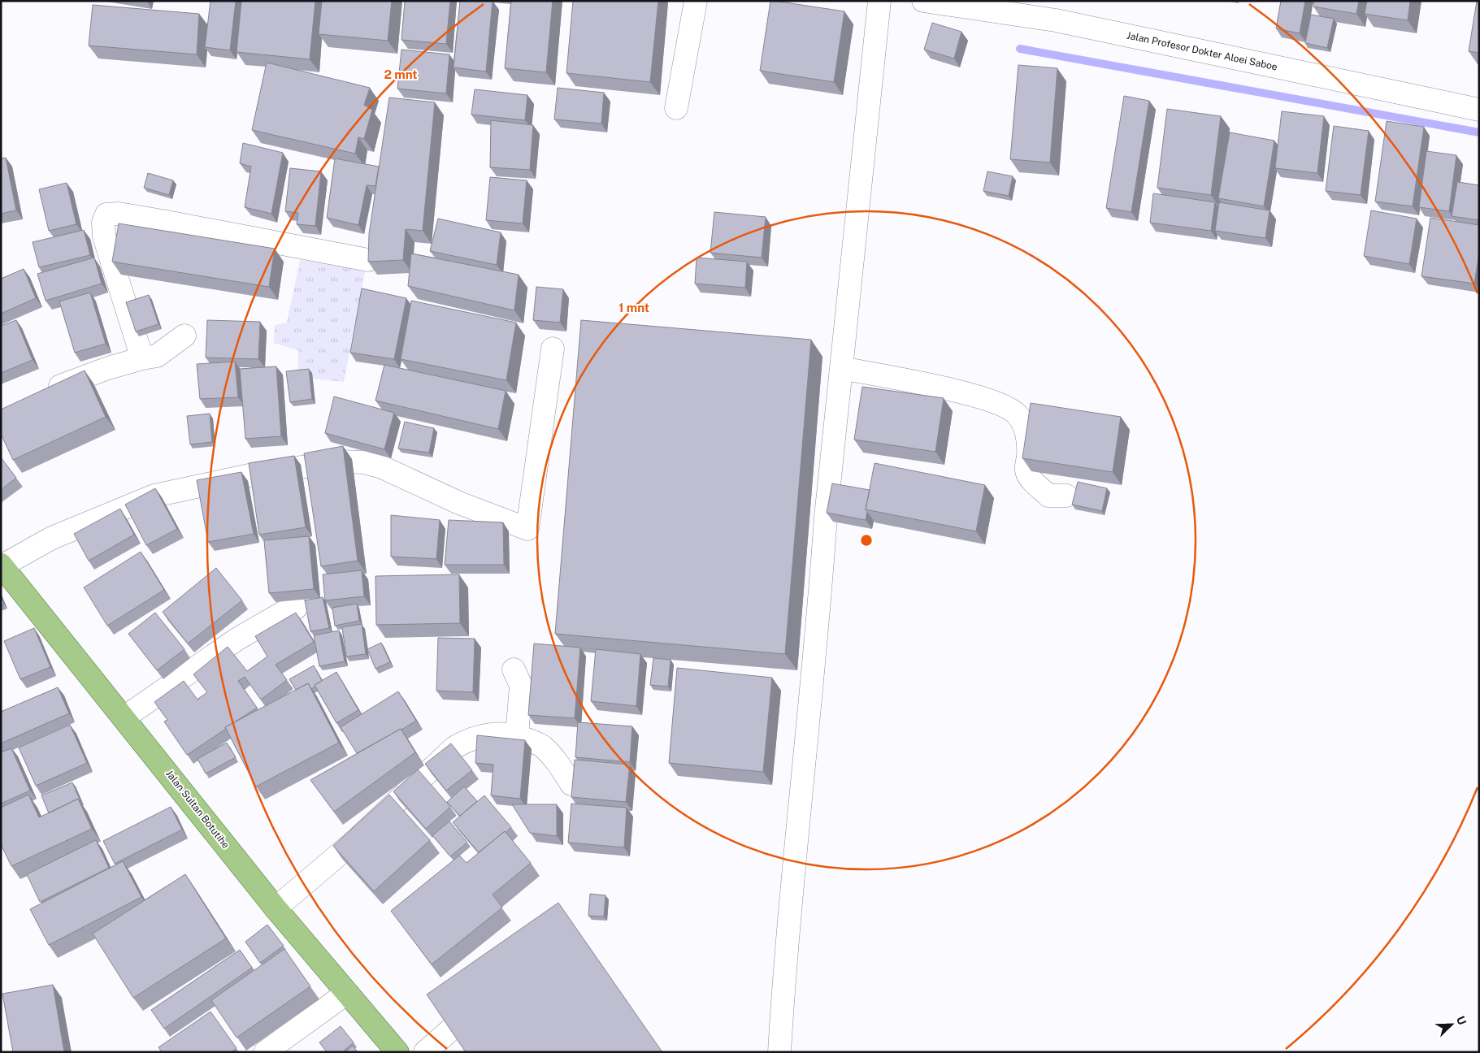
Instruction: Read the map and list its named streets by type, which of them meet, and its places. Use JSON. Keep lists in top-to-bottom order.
{
  "streets": {
    "main road": ["Jalan Sultan Botutihe"],
    "street": ["Jalan Profesor Dokter Aloei Saboe"]
  },
  "north": "top right",
  "rings": ["2 mnt", "1 mnt"]
}
